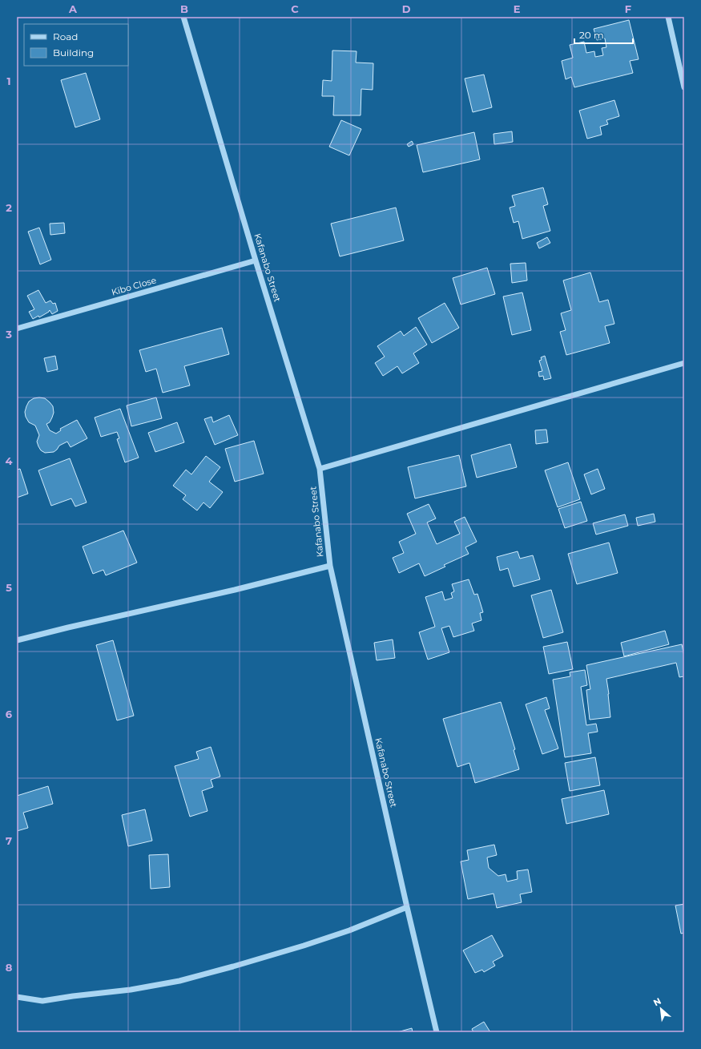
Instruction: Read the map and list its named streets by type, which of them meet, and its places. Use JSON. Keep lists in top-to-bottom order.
{
  "streets": {
    "street": ["Kafanabo Street", "Kibo Close"]
  },
  "crossings": [
    ["Kafanabo Street", "Kibo Close"]
  ],
  "legend": ["Road", "Building"],
  "scale_bar": "20 m",
  "north": "top left",
  "grid": {
    "columns": [
      "A",
      "B",
      "C",
      "D",
      "E",
      "F"
    ],
    "rows": [
      "1",
      "2",
      "3",
      "4",
      "5",
      "6",
      "7",
      "8"
    ]
  }
}
